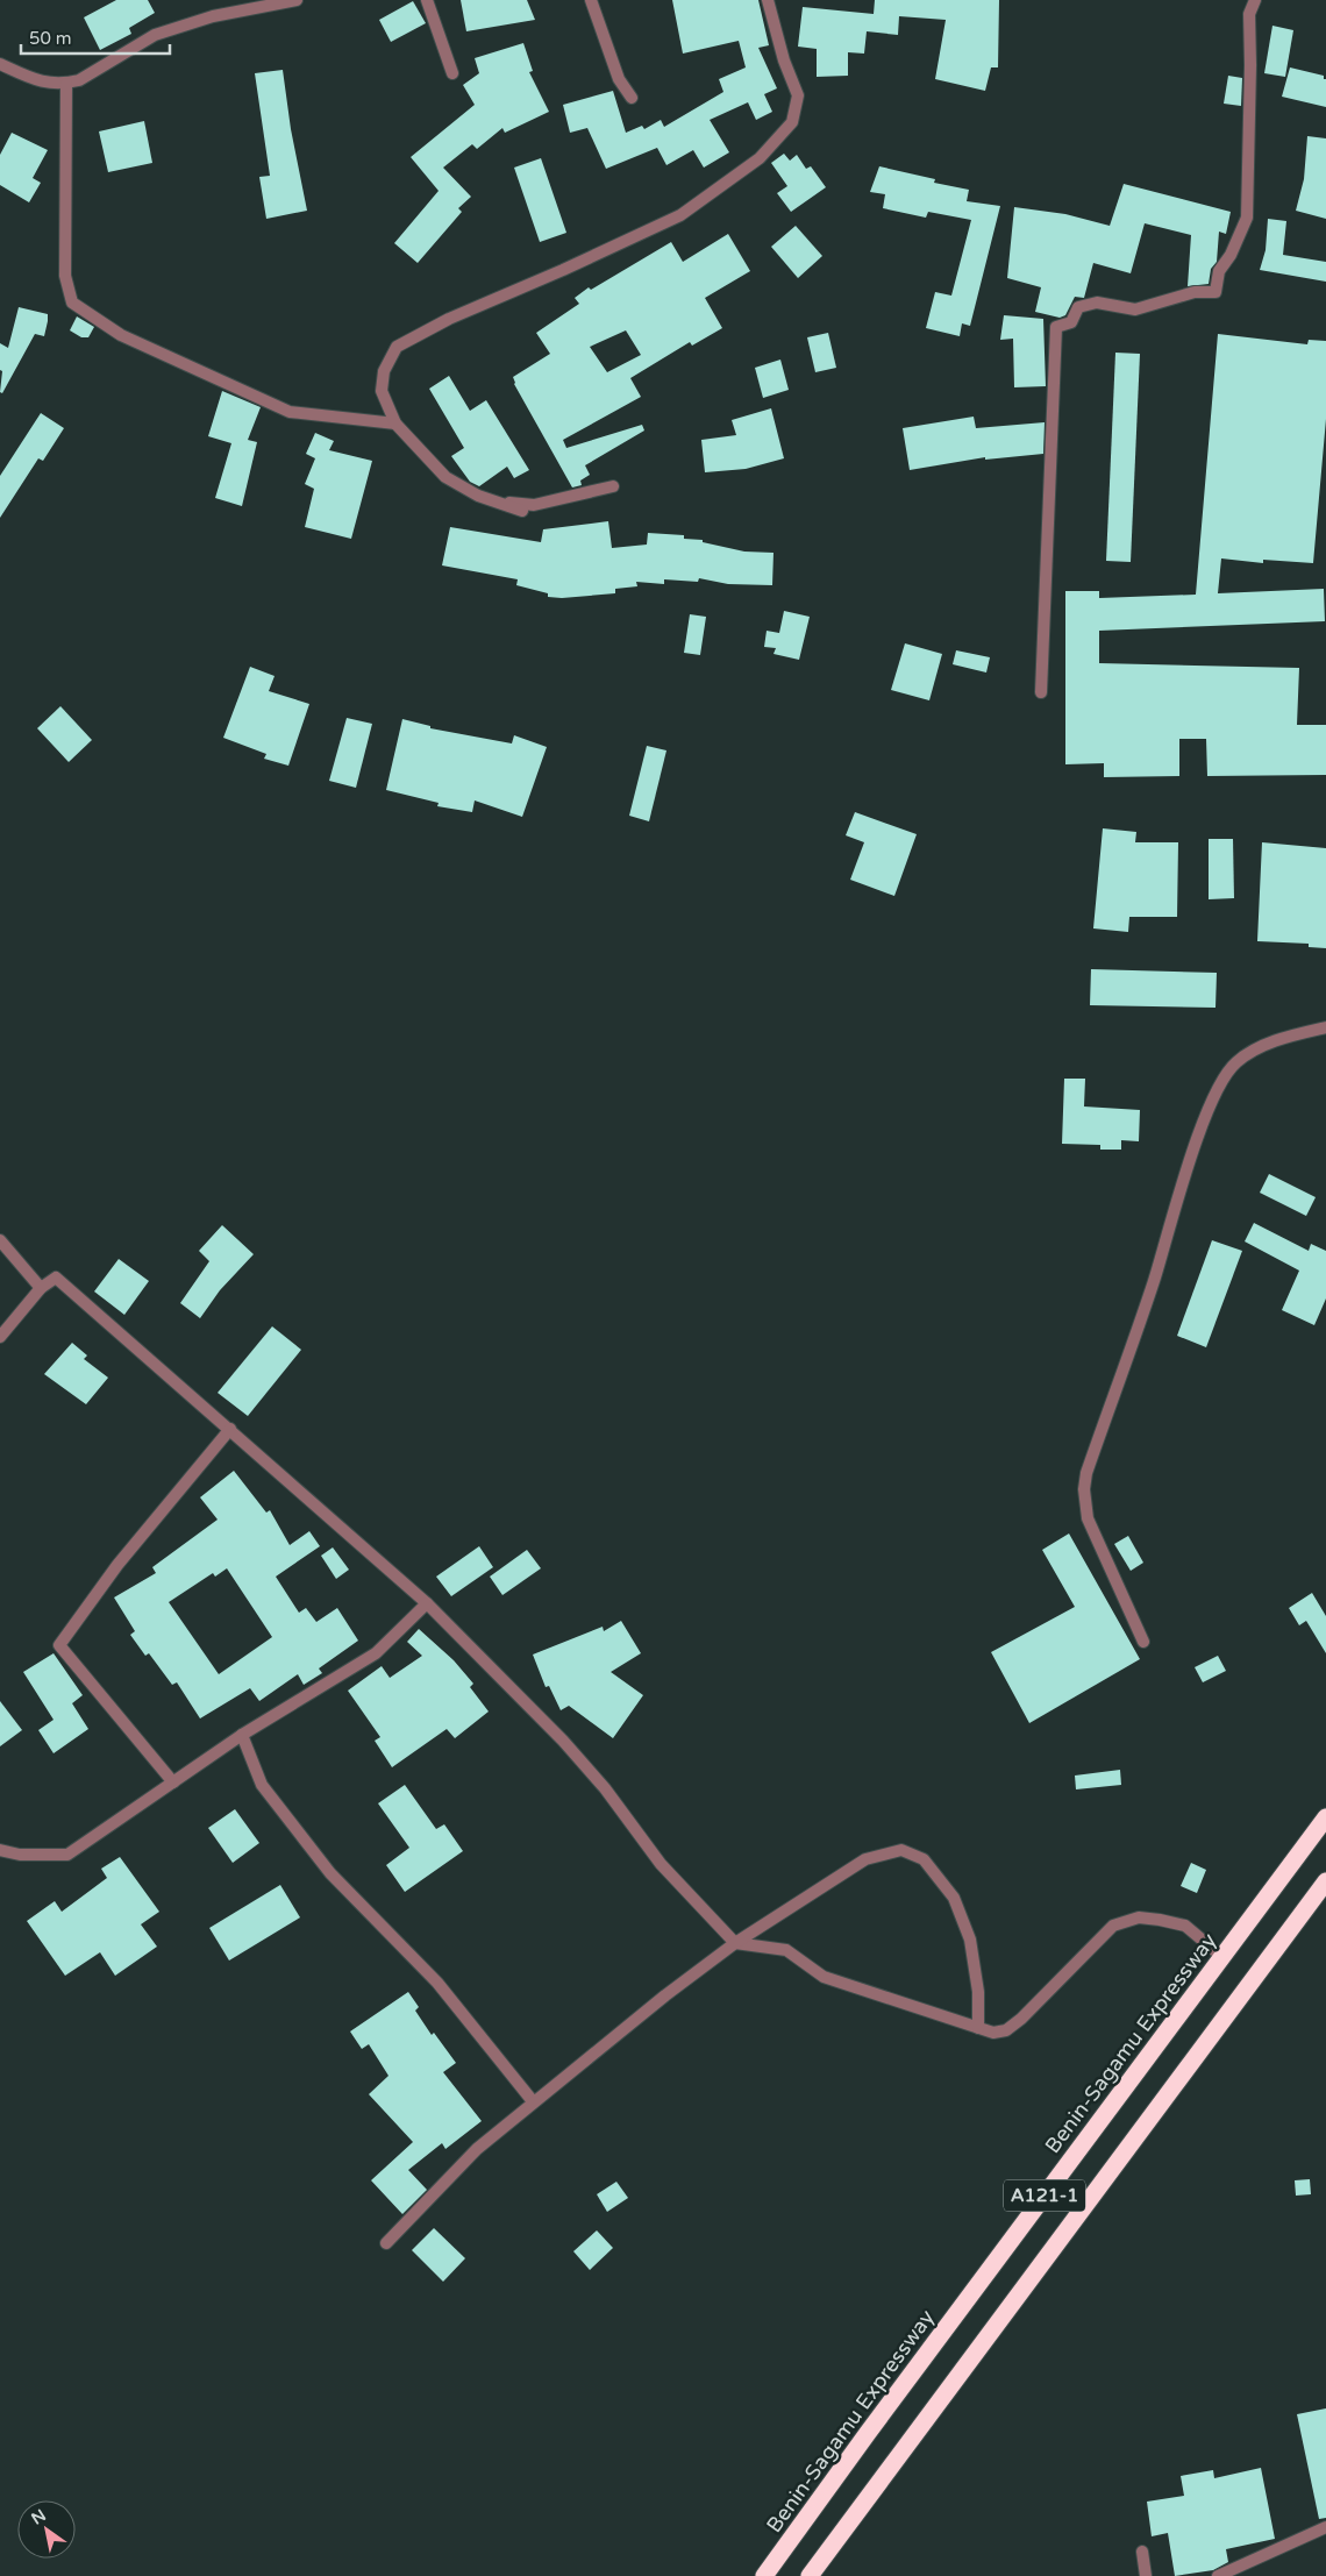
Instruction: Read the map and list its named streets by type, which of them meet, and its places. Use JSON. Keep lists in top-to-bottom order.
{
  "streets": {
    "highway": ["Benin-Sagamu Expressway", "A121-1"]
  },
  "scale_bar": "50 m",
  "north": "top left"
}
